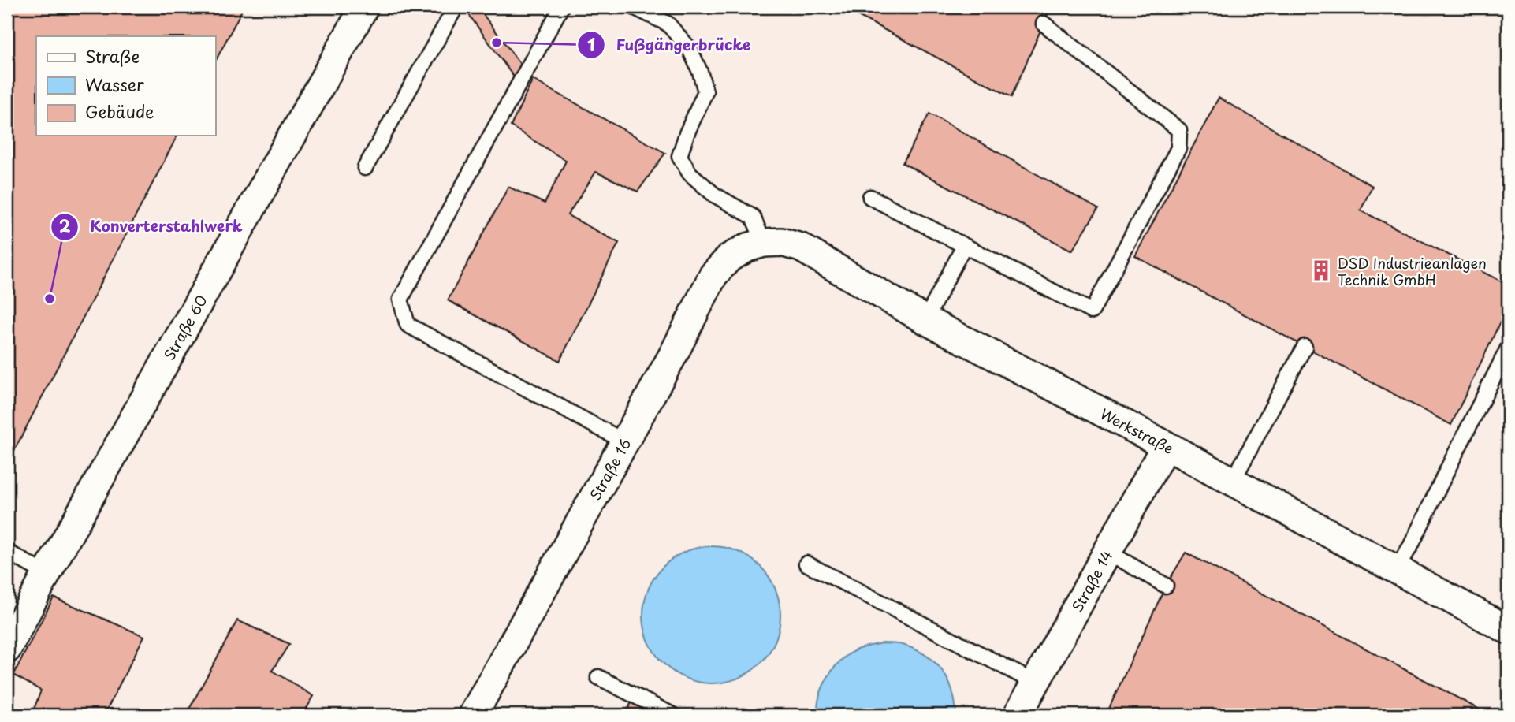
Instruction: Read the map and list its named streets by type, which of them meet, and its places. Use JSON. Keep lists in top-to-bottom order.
{
  "streets": {
    "street": [
      "Straße 60",
      "Werkstraße",
      "Straße 16",
      "Straße 14"
    ]
  },
  "crossings": [
    ["Werkstraße", "Straße 16"],
    ["Werkstraße", "Straße 14"]
  ],
  "places": {
    "other": ["Fußgängerbrücke", "Konverterstahlwerk"],
    "building": ["DSD Industrieanlagen Technik GmbH"]
  },
  "legend": ["Straße", "Wasser", "Gebäude"]
}
